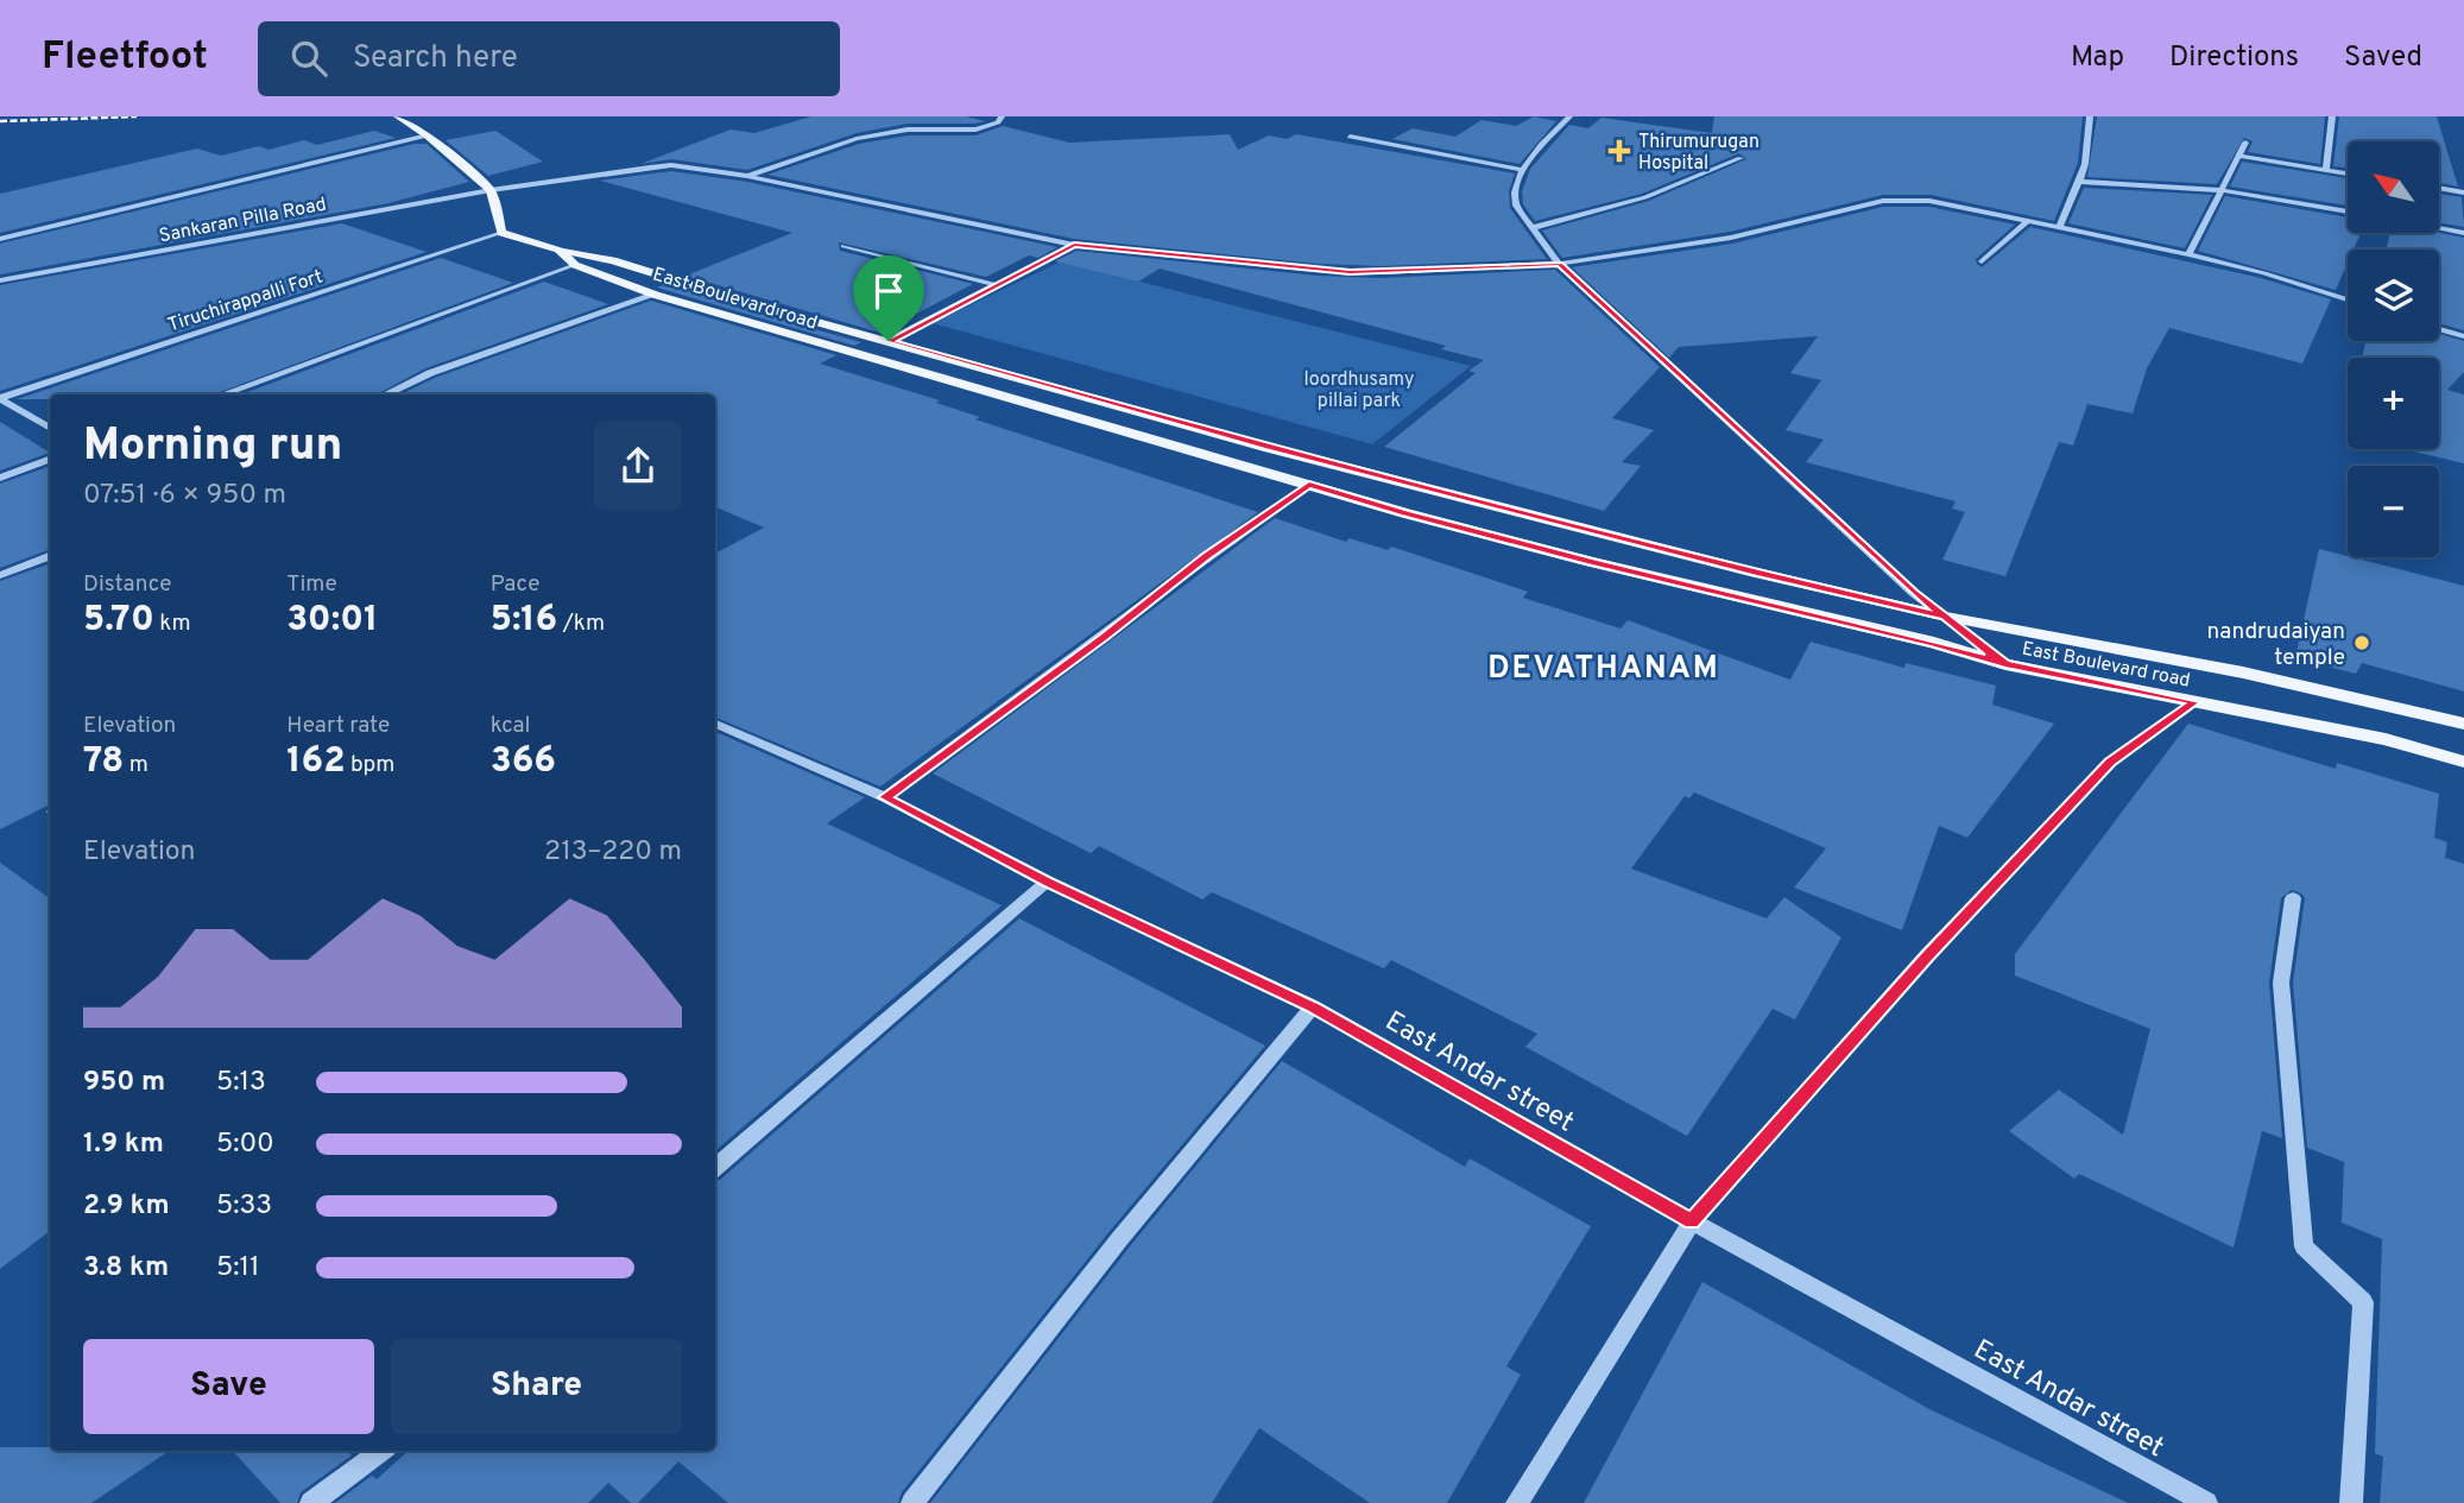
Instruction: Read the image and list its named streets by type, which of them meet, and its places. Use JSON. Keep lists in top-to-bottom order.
{
  "streets": {
    "main road": ["East Boulevard road"],
    "street": ["Sankaran Pilla Road", "Tiruchirappalli Fort", "East Andar street"]
  },
  "crossings": [
    ["East Boulevard road", "Tiruchirappalli Fort"]
  ],
  "districts": ["DEVATHANAM"],
  "parks": ["loordhusamy pillai park"],
  "places": {
    "health": ["Thirumurugan Hospital"],
    "other": ["nandrudaiyan temple"]
  },
  "north": "top left",
  "page": {
    "header": "Fleetfoot",
    "search": "Search here",
    "nav": ["Map", "Directions", "Saved"],
    "map_buttons": ["+", "−"],
    "heading": ["Morning run", "07:51 · 6 × 950 m"],
    "stats": [
      ["Distance", "5.70 km"],
      ["Time", "30:01"],
      ["Pace", "5:16 /km"],
      ["Elevation", "78 m"],
      ["Heart rate", "162 bpm"],
      ["kcal", "366"]
    ],
    "chart": ["Elevation", "213–220 m"],
    "list": [
      {
        "name": "950 m",
        "note": "5:13"
      },
      {
        "name": "1.9 km",
        "note": "5:00"
      },
      {
        "name": "2.9 km",
        "note": "5:33"
      },
      {
        "name": "3.8 km",
        "note": "5:11"
      }
    ],
    "buttons": ["Save", "Share"]
  }
}
